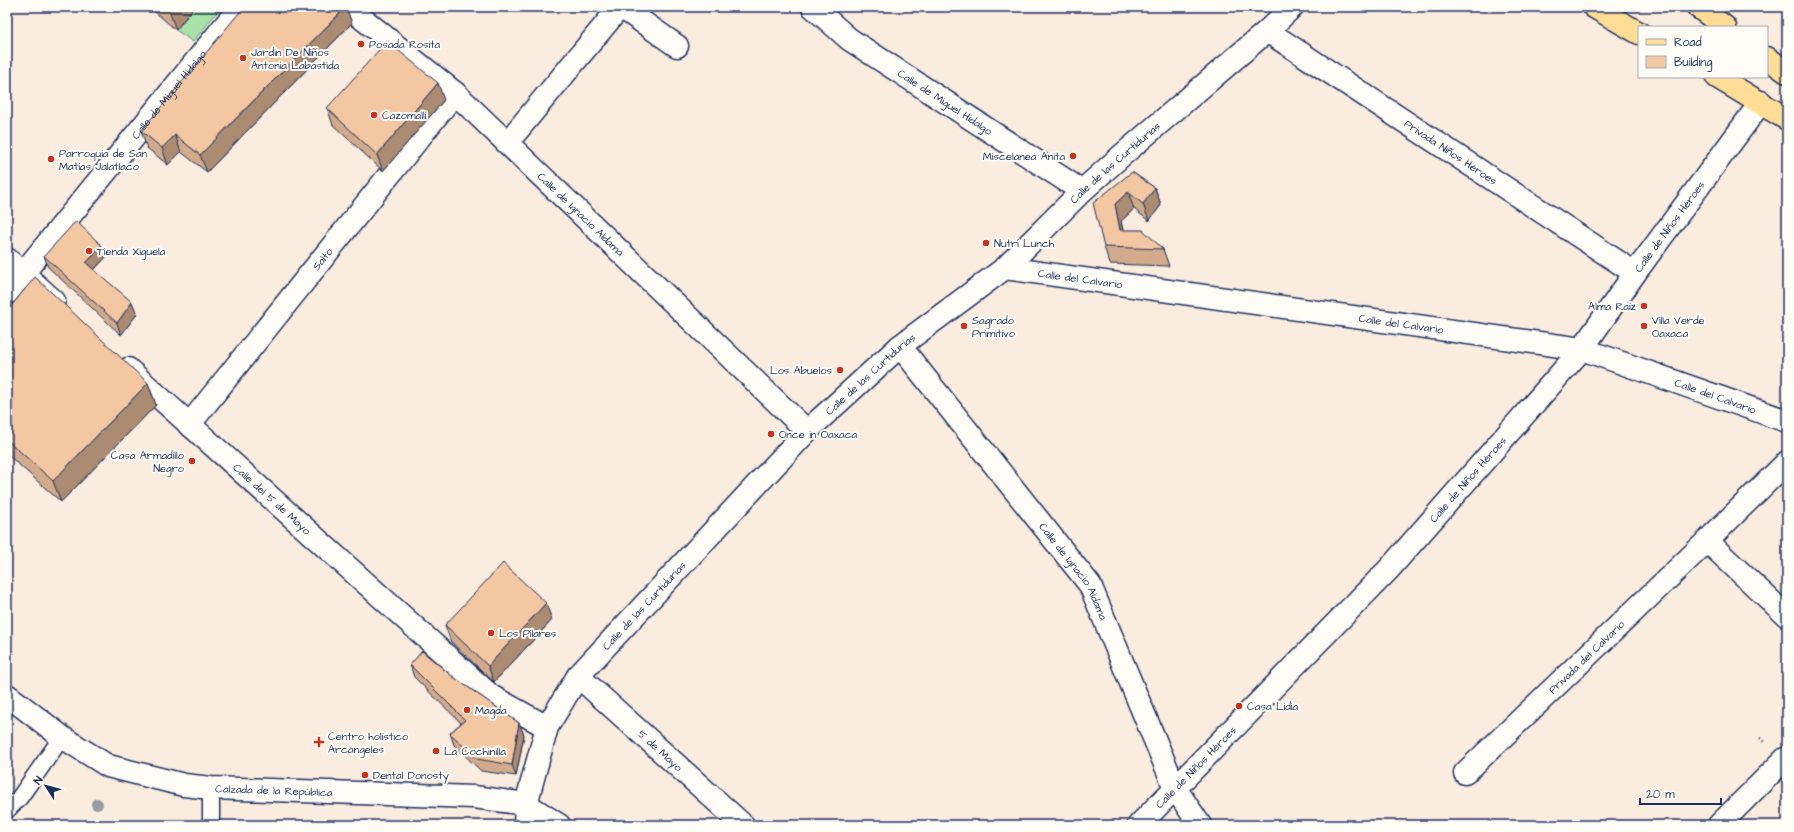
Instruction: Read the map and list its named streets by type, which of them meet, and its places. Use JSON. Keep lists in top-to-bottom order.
{
  "streets": {
    "street": [
      "Calle de Miguel Hidalgo",
      "Privada Niños Héroes",
      "Calle de las Curtidurías",
      "Calle de Ignacio Aldama",
      "Calle de Niños Héroes",
      "Salto",
      "Calle del Calvario",
      "Calle del 5 de Mayo",
      "Privada del Calvario",
      "5 de Mayo",
      "Calzada de la República"
    ]
  },
  "crossings": [
    ["Calle de Miguel Hidalgo", "Calle de las Curtidurías"],
    ["Privada Niños Héroes", "Calle de las Curtidurías"],
    ["Privada Niños Héroes", "Calle de Niños Héroes"],
    ["Calle de las Curtidurías", "Calle de Ignacio Aldama"],
    ["Calle de las Curtidurías", "Calle del Calvario"],
    ["Calle de las Curtidurías", "Calle del 5 de Mayo"],
    ["Calle de las Curtidurías", "5 de Mayo"],
    ["Calle de las Curtidurías", "Calzada de la República"],
    ["Calle de Ignacio Aldama", "Calle de Niños Héroes"],
    ["Calle de Ignacio Aldama", "Salto"],
    ["Calle de Niños Héroes", "Calle del Calvario"],
    ["Salto", "Calle del 5 de Mayo"]
  ],
  "places": {
    "other": [
      "Posada Rosita",
      "Jardin De Niños Antonia Labastida",
      "Cazomalli",
      "Miscelanea Anita",
      "Parroquía de San Matías Jalatlaco",
      "Nutri Lunch",
      "Tienda Xiguela",
      "Alma Raíz",
      "Sagrado Primitivo",
      "Villa Verde Oaxaca",
      "Los Abuelos",
      "Once in Oaxaca",
      "Casa Armadillo Negro",
      "Los Pilares",
      "Casa Lidia",
      "Magda",
      "La Cochinilla",
      "Dental Donosty"
    ],
    "health": ["Centro holístico Arcángeles"]
  },
  "legend": ["Road", "Building"],
  "scale_bar": "20 m",
  "north": "top left"
}
